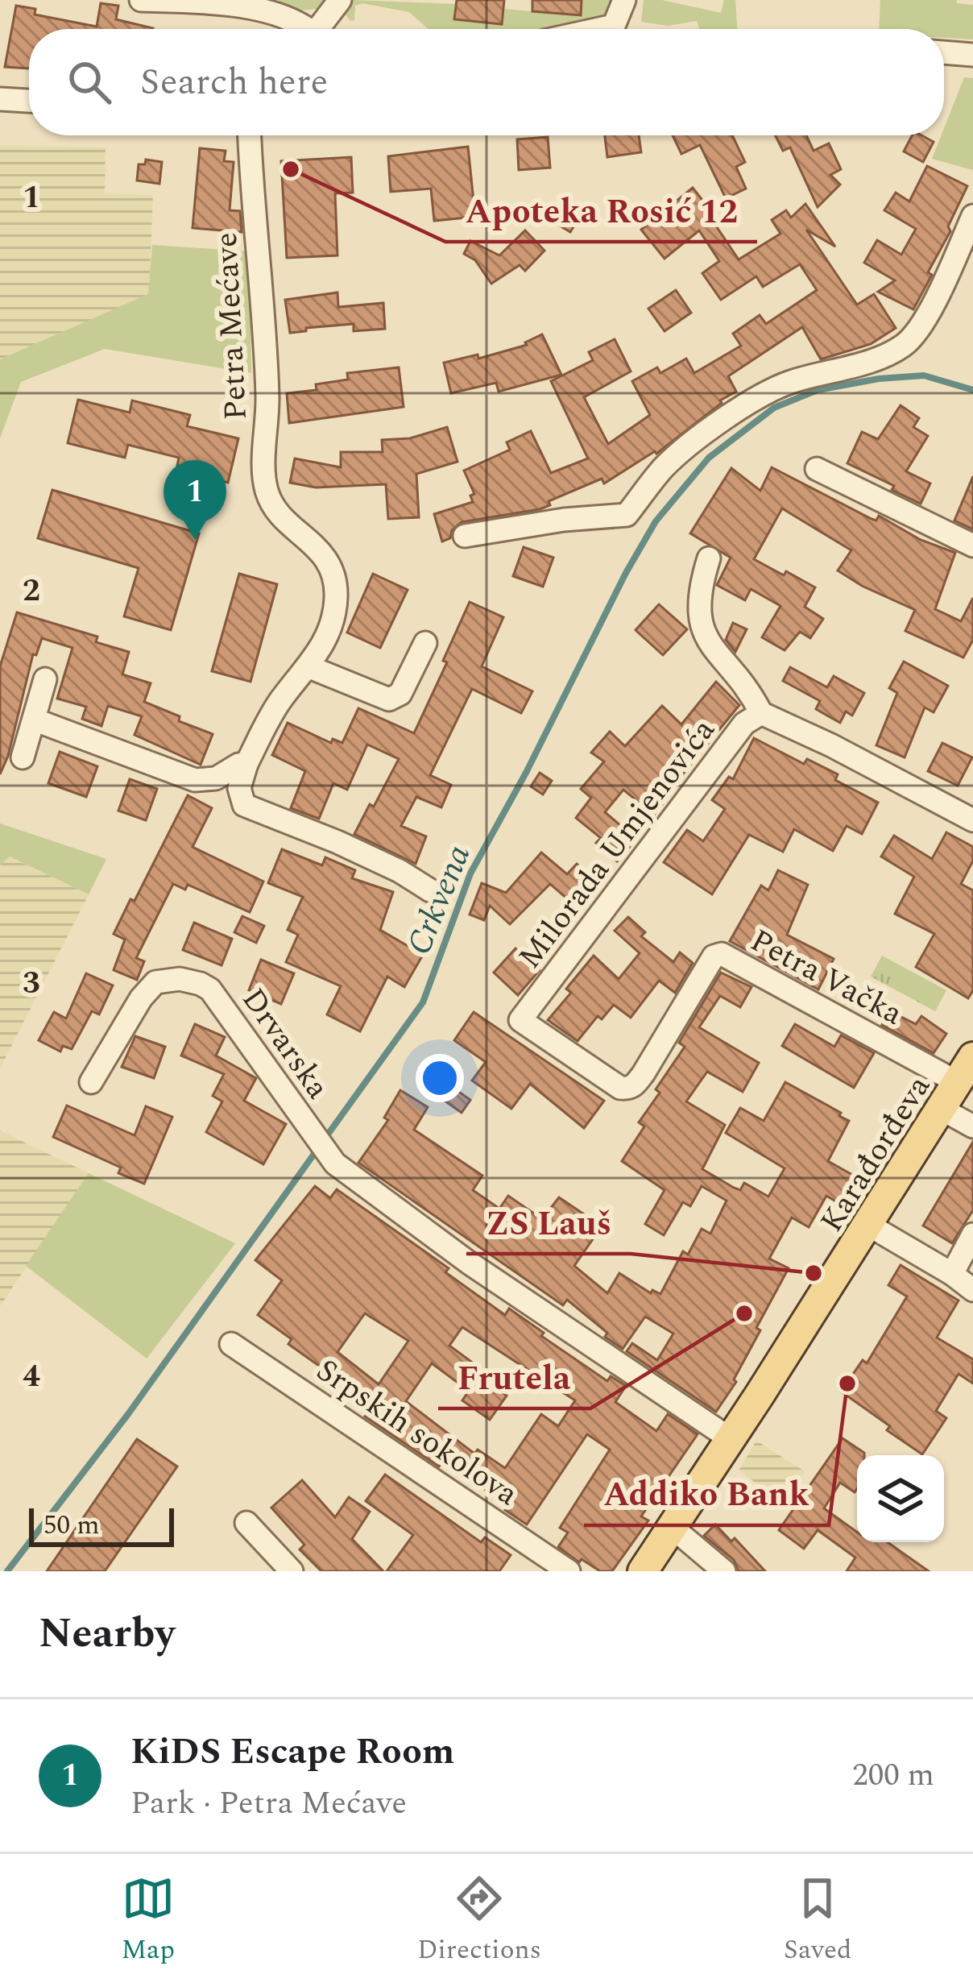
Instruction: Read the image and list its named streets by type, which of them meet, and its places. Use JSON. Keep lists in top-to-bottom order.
{
  "streets": {
    "main road": ["Karađorđeva"],
    "street": [
      "Petra Mećave",
      "Milorada Umjenovića",
      "Petra Vačka",
      "Drvarska",
      "Srpskih sokolova"
    ]
  },
  "crossings": [
    ["Milorada Umjenovića", "Petra Vačka"],
    ["Petra Vačka", "Karađorđeva"],
    ["Drvarska", "Karađorđeva"]
  ],
  "water": ["Crkvena"],
  "places": [
    "Apoteka Rosić 12",
    "ZS Lauš",
    "Frutela",
    "Addiko Bank"
  ],
  "scale_bar": "50 m",
  "page": {
    "search": "Search here",
    "pins": "1",
    "scale": "50 m",
    "heading": "Nearby",
    "list": [
      {
        "mark": "1",
        "name": "KiDS Escape Room",
        "note": "Park · Petra Mećave",
        "value": "200 m"
      }
    ],
    "nav": ["Map", "Directions", "Saved"]
  },
  "grid": {
    "rows": [
      "1",
      "2",
      "3",
      "4"
    ]
  }
}
